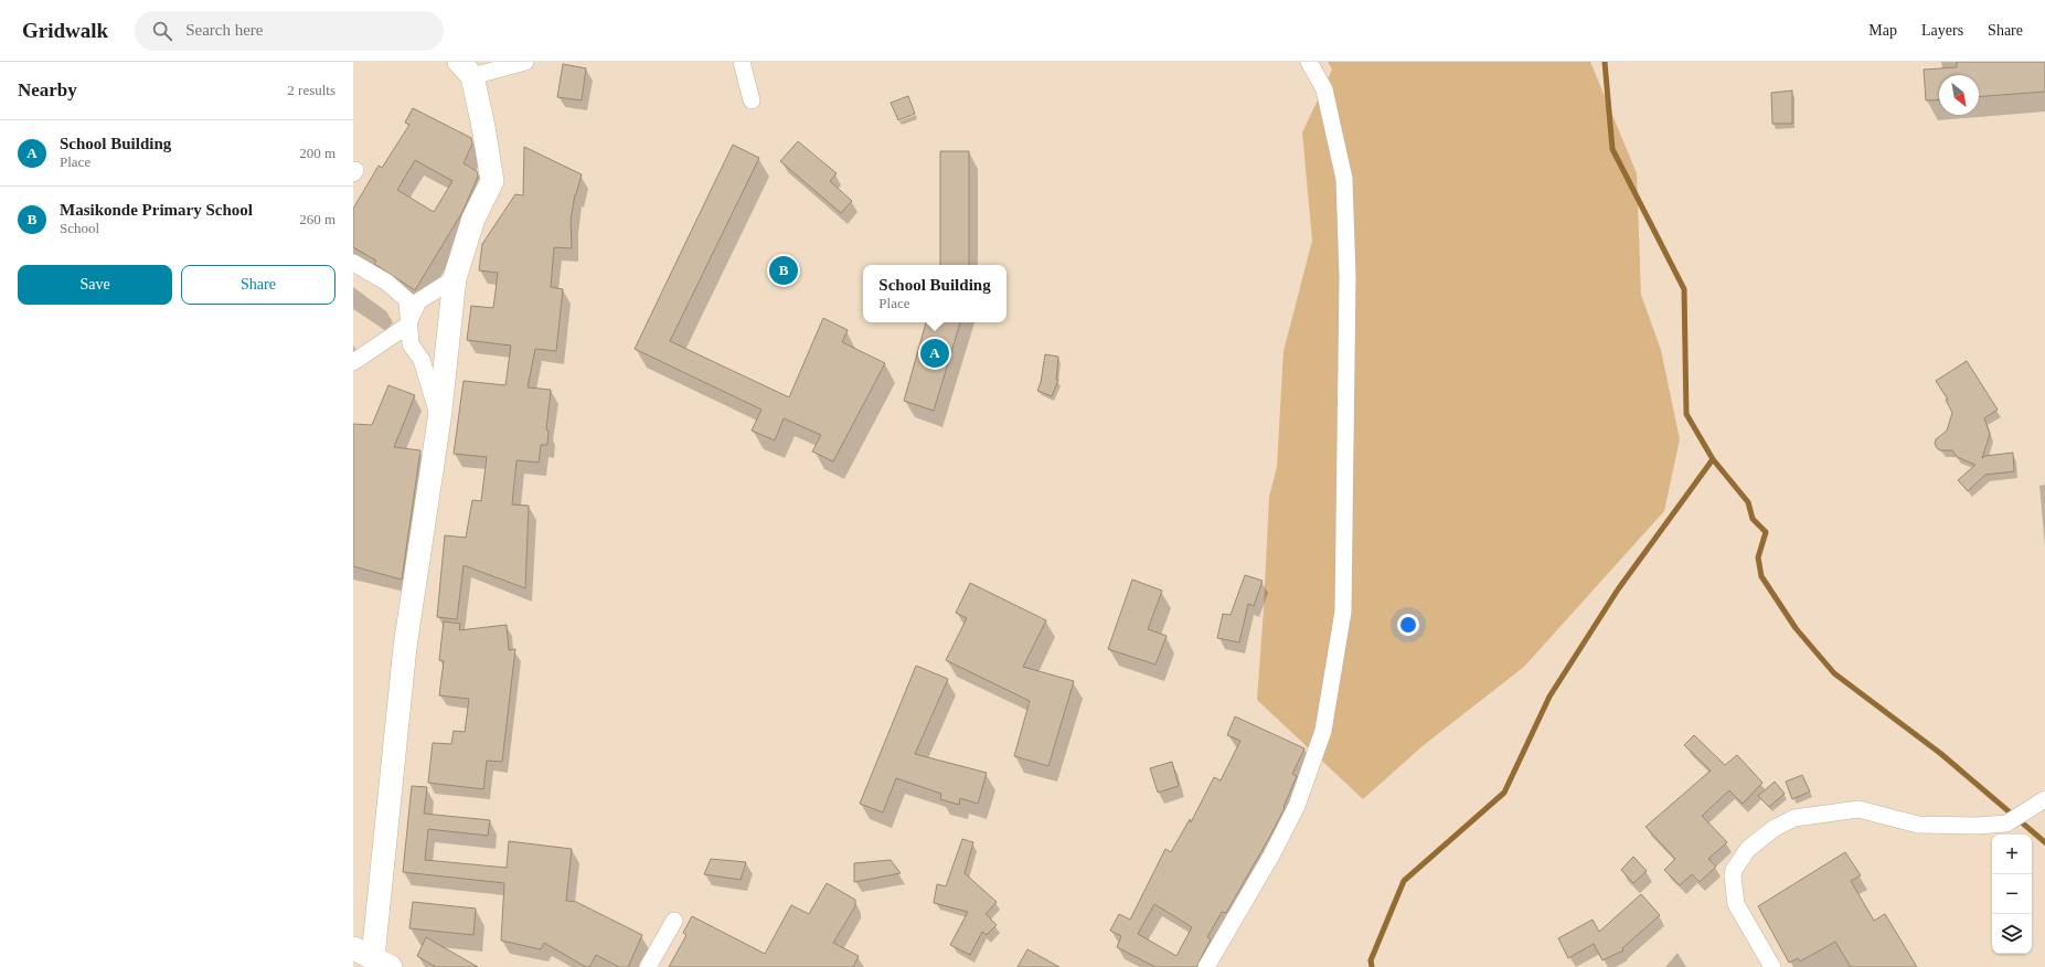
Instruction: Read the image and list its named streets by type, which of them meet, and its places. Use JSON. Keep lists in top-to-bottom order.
{
  "north": "bottom right",
  "page": {
    "header": "Gridwalk",
    "search": "Search here",
    "nav": ["Map", "Layers", "Share"],
    "heading": ["Nearby", "2 results"],
    "list": [
      {
        "mark": "A",
        "name": "School Building",
        "note": "Place",
        "value": "200 m"
      },
      {
        "mark": "B",
        "name": "Masikonde Primary School",
        "note": "School",
        "value": "260 m"
      }
    ],
    "buttons": ["Save", "Share"],
    "pins": ["B", "A"],
    "popup": ["School Building", "Place"],
    "map_buttons": ["+", "−"]
  }
}
